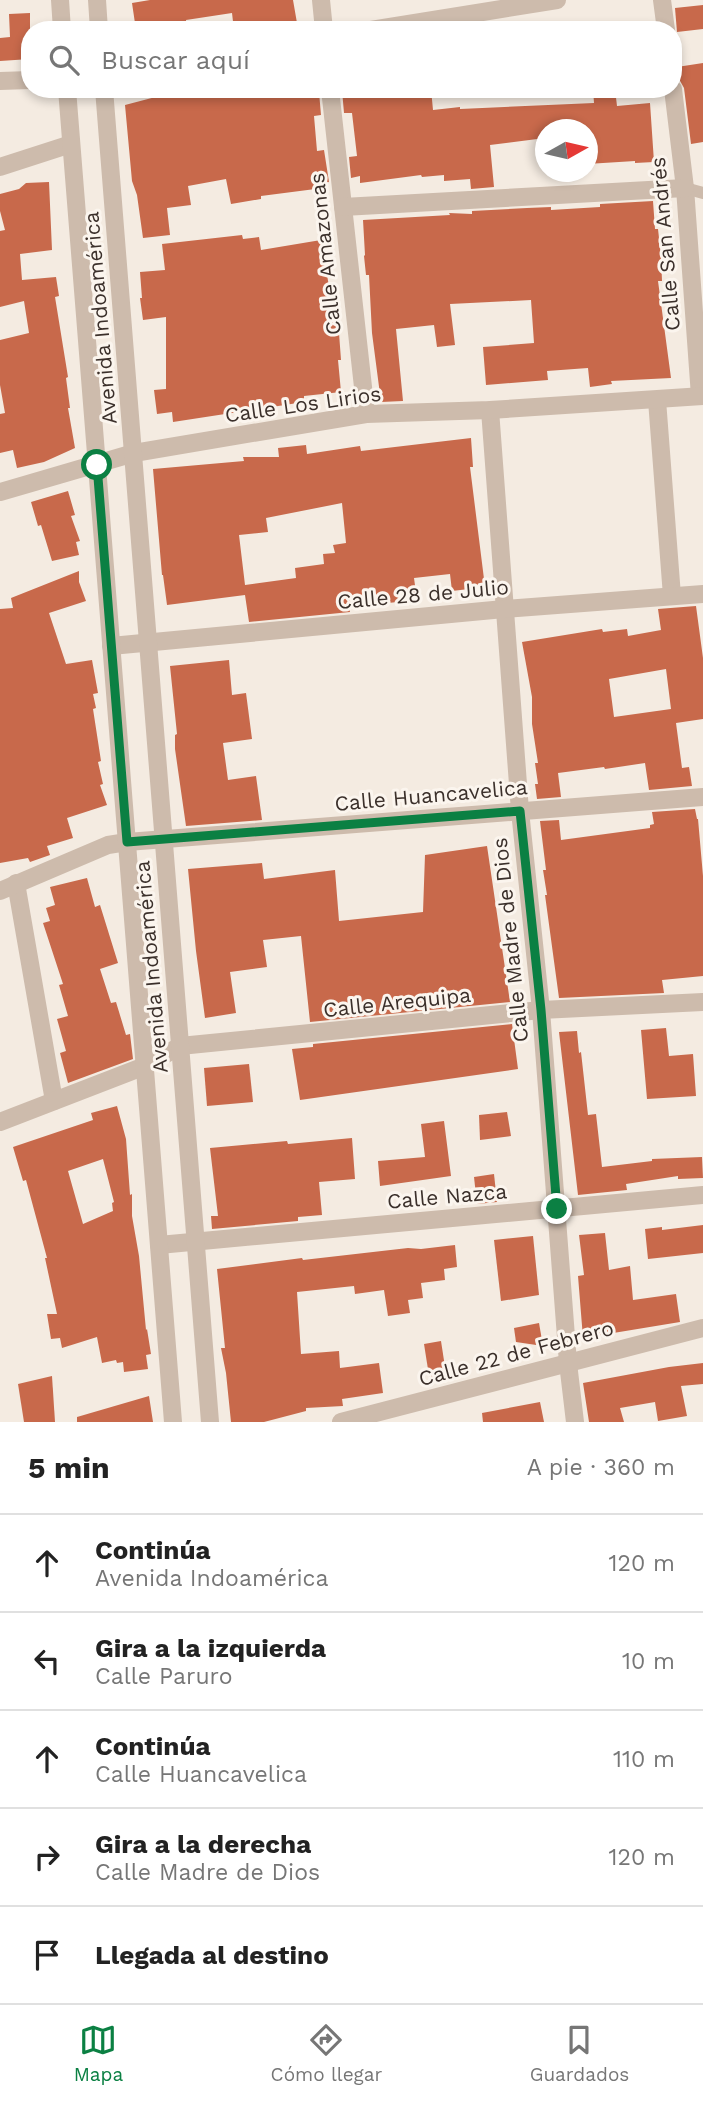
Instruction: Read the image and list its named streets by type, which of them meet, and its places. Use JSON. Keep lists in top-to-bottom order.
{
  "streets": {
    "street": [
      "Calle San Andrés",
      "Calle Amazonas",
      "Avenida Indoamérica",
      "Calle Los Lirios",
      "Calle 28 de Julio",
      "Calle Huancavelica",
      "Calle Madre de Dios",
      "Calle Arequipa",
      "Calle Nazca",
      "Calle 22 de Febrero"
    ]
  },
  "crossings": [
    ["Calle San Andrés", "Calle Los Lirios"],
    ["Calle Amazonas", "Calle Los Lirios"],
    ["Avenida Indoamérica", "Calle Los Lirios"],
    ["Avenida Indoamérica", "Calle 28 de Julio"],
    ["Avenida Indoamérica", "Calle Huancavelica"],
    ["Avenida Indoamérica", "Calle Arequipa"],
    ["Avenida Indoamérica", "Calle Nazca"],
    ["Calle Los Lirios", "Calle Madre de Dios"],
    ["Calle 28 de Julio", "Calle Madre de Dios"],
    ["Calle Huancavelica", "Calle Madre de Dios"],
    ["Calle Madre de Dios", "Calle Arequipa"],
    ["Calle Madre de Dios", "Calle Nazca"],
    ["Calle Madre de Dios", "Calle 22 de Febrero"]
  ],
  "north": "right",
  "page": {
    "search": "Buscar aquí",
    "heading": ["5 min", "A pie · 360 m"],
    "list": [
      ["Continúa", "Avenida Indoamérica", "120 m"],
      ["Gira a la izquierda", "Calle Paruro", "10 m"],
      ["Continúa", "Calle Huancavelica", "110 m"],
      ["Gira a la derecha", "Calle Madre de Dios", "120 m"],
      "Llegada al destino"
    ],
    "nav": ["Mapa", "Cómo llegar", "Guardados"]
  }
}
